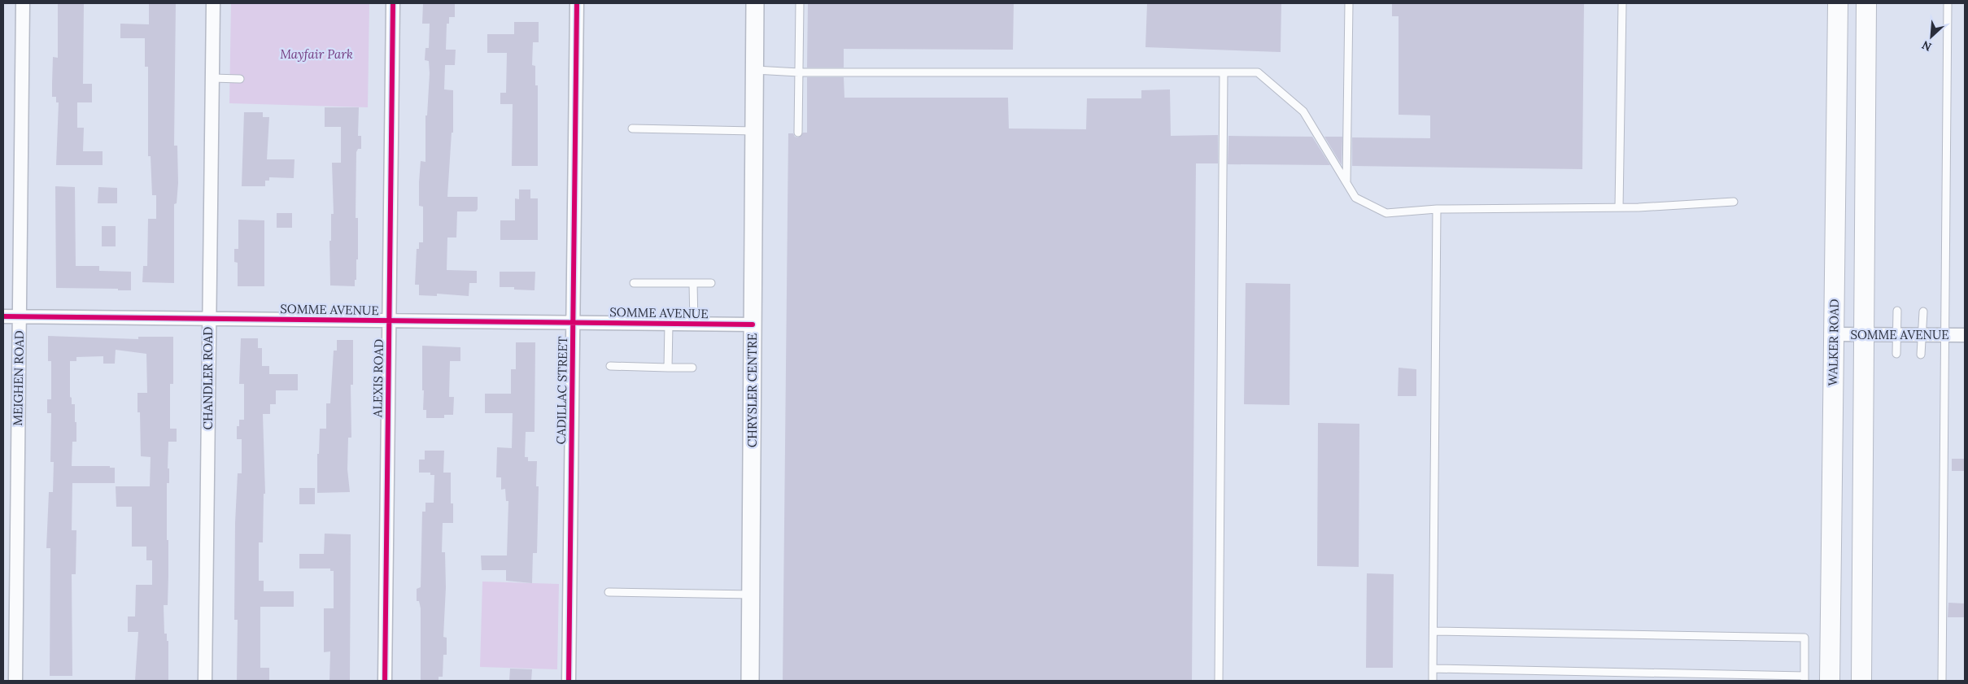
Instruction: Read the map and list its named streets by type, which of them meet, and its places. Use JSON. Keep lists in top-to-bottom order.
{
  "streets": {
    "main road": ["WALKER ROAD"],
    "street": [
      "SOMME AVENUE",
      "MEIGHEN ROAD",
      "CHANDLER ROAD",
      "ALEXIS ROAD",
      "CADILLAC STREET",
      "CHRYSLER CENTRE"
    ]
  },
  "crossings": [
    ["SOMME AVENUE", "WALKER ROAD"],
    ["SOMME AVENUE", "MEIGHEN ROAD"],
    ["SOMME AVENUE", "CHANDLER ROAD"],
    ["SOMME AVENUE", "ALEXIS ROAD"],
    ["SOMME AVENUE", "CADILLAC STREET"],
    ["SOMME AVENUE", "CHRYSLER CENTRE"]
  ],
  "parks": ["Mayfair Park"],
  "north": "bottom left"
}
